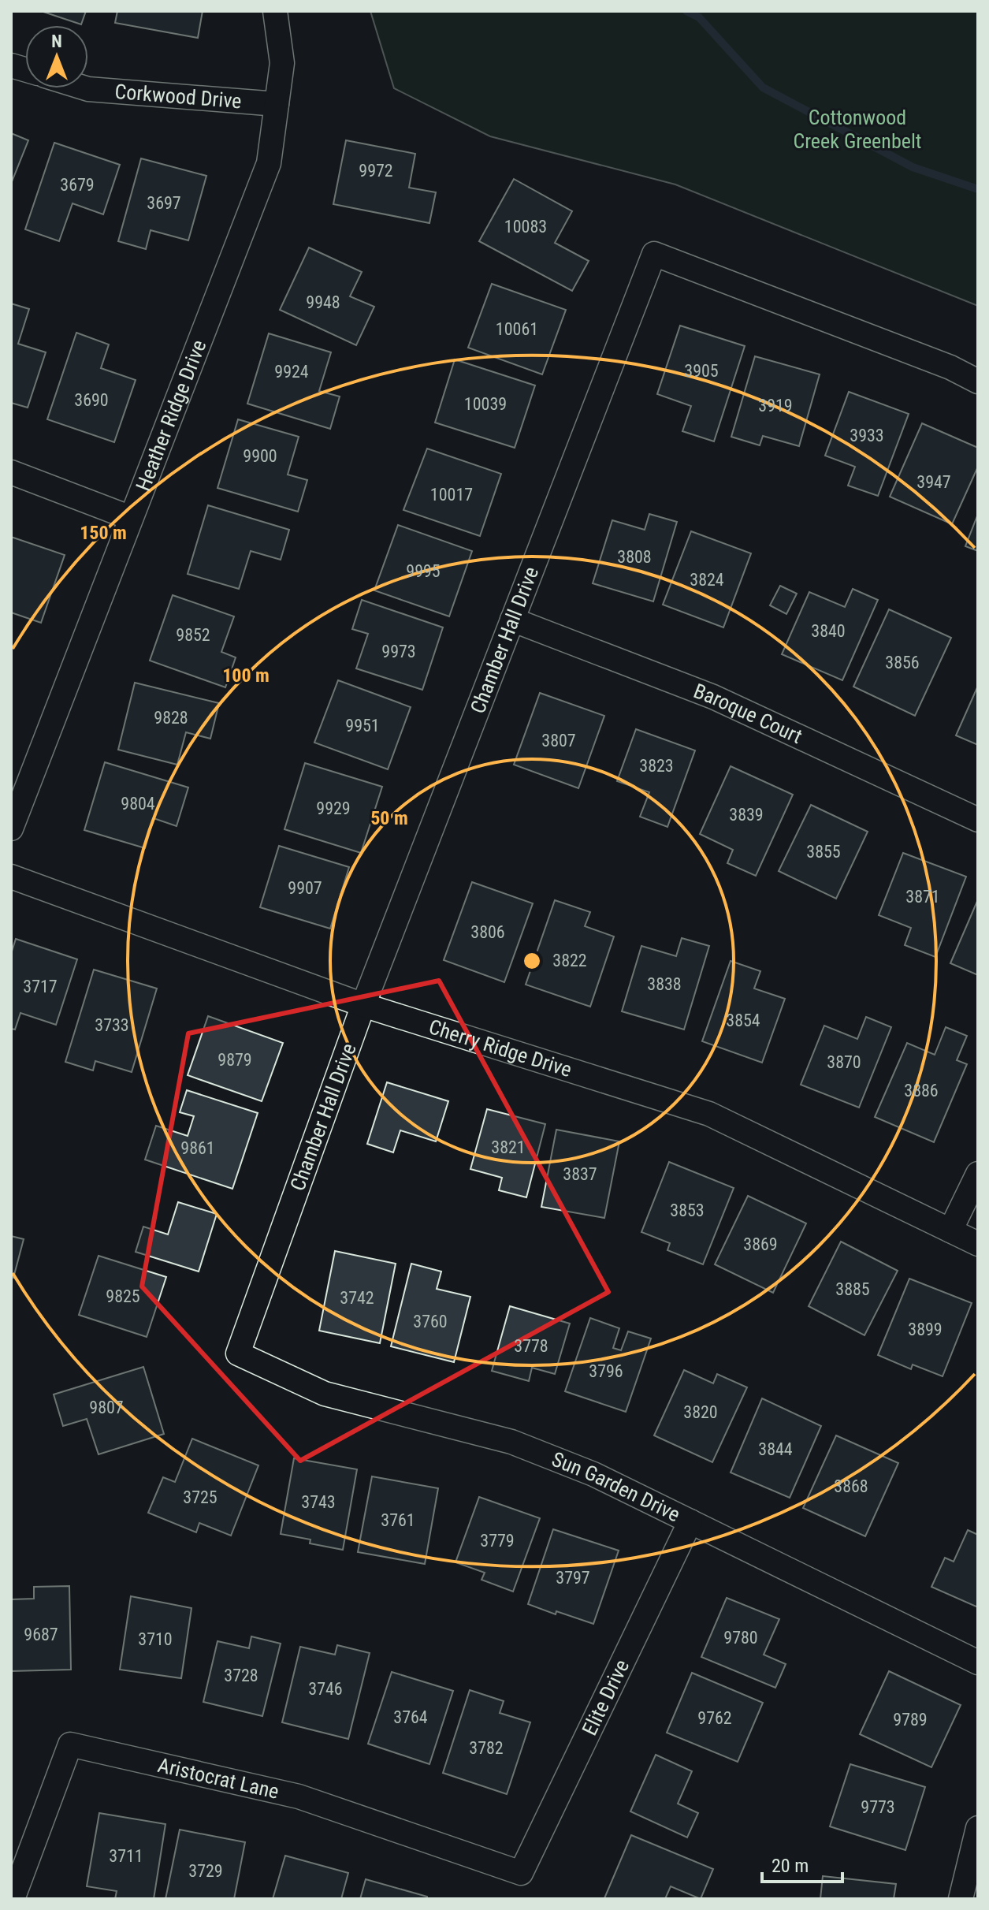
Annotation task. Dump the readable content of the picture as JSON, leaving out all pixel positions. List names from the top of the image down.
{
  "streets": {
    "street": [
      "Corkwood Drive",
      "Heather Ridge Drive",
      "Chamber Hall Drive",
      "Baroque Court",
      "Cherry Ridge Drive",
      "Sun Garden Drive",
      "Elite Drive",
      "Aristocrat Lane"
    ]
  },
  "crossings": [
    ["Corkwood Drive", "Heather Ridge Drive"],
    ["Chamber Hall Drive", "Baroque Court"],
    ["Chamber Hall Drive", "Cherry Ridge Drive"],
    ["Chamber Hall Drive", "Sun Garden Drive"],
    ["Sun Garden Drive", "Elite Drive"],
    ["Elite Drive", "Aristocrat Lane"]
  ],
  "parks": ["Cottonwood Creek Greenbelt"],
  "house_numbers": [
    "9972",
    "3679",
    "3697",
    "10083",
    "9948",
    "10061",
    "3905",
    "9924",
    "3690",
    "10039",
    "3919",
    "3933",
    "9900",
    "3947",
    "10017",
    "3808",
    "9995",
    "3824",
    "3840",
    "9852",
    "9973",
    "3856",
    "9828",
    "9951",
    "3807",
    "3823",
    "9804",
    "9929",
    "3839",
    "3855",
    "9907",
    "3871",
    "3806",
    "3822",
    "3838",
    "3717",
    "3854",
    "3733",
    "9879",
    "3870",
    "3886",
    "3821",
    "9861",
    "3837",
    "3853",
    "3869",
    "3885",
    "9825",
    "3742",
    "3760",
    "3899",
    "3778",
    "3796",
    "9807",
    "3820",
    "3844",
    "3868",
    "3725",
    "3743",
    "3761",
    "3779",
    "3797",
    "9687",
    "9780",
    "3710",
    "3728",
    "3746",
    "3764",
    "9762",
    "9789",
    "3782",
    "9773",
    "3711",
    "3729"
  ],
  "scale_bar": "20 m",
  "north": "top",
  "rings": ["150 m", "100 m", "50 m"]
}
